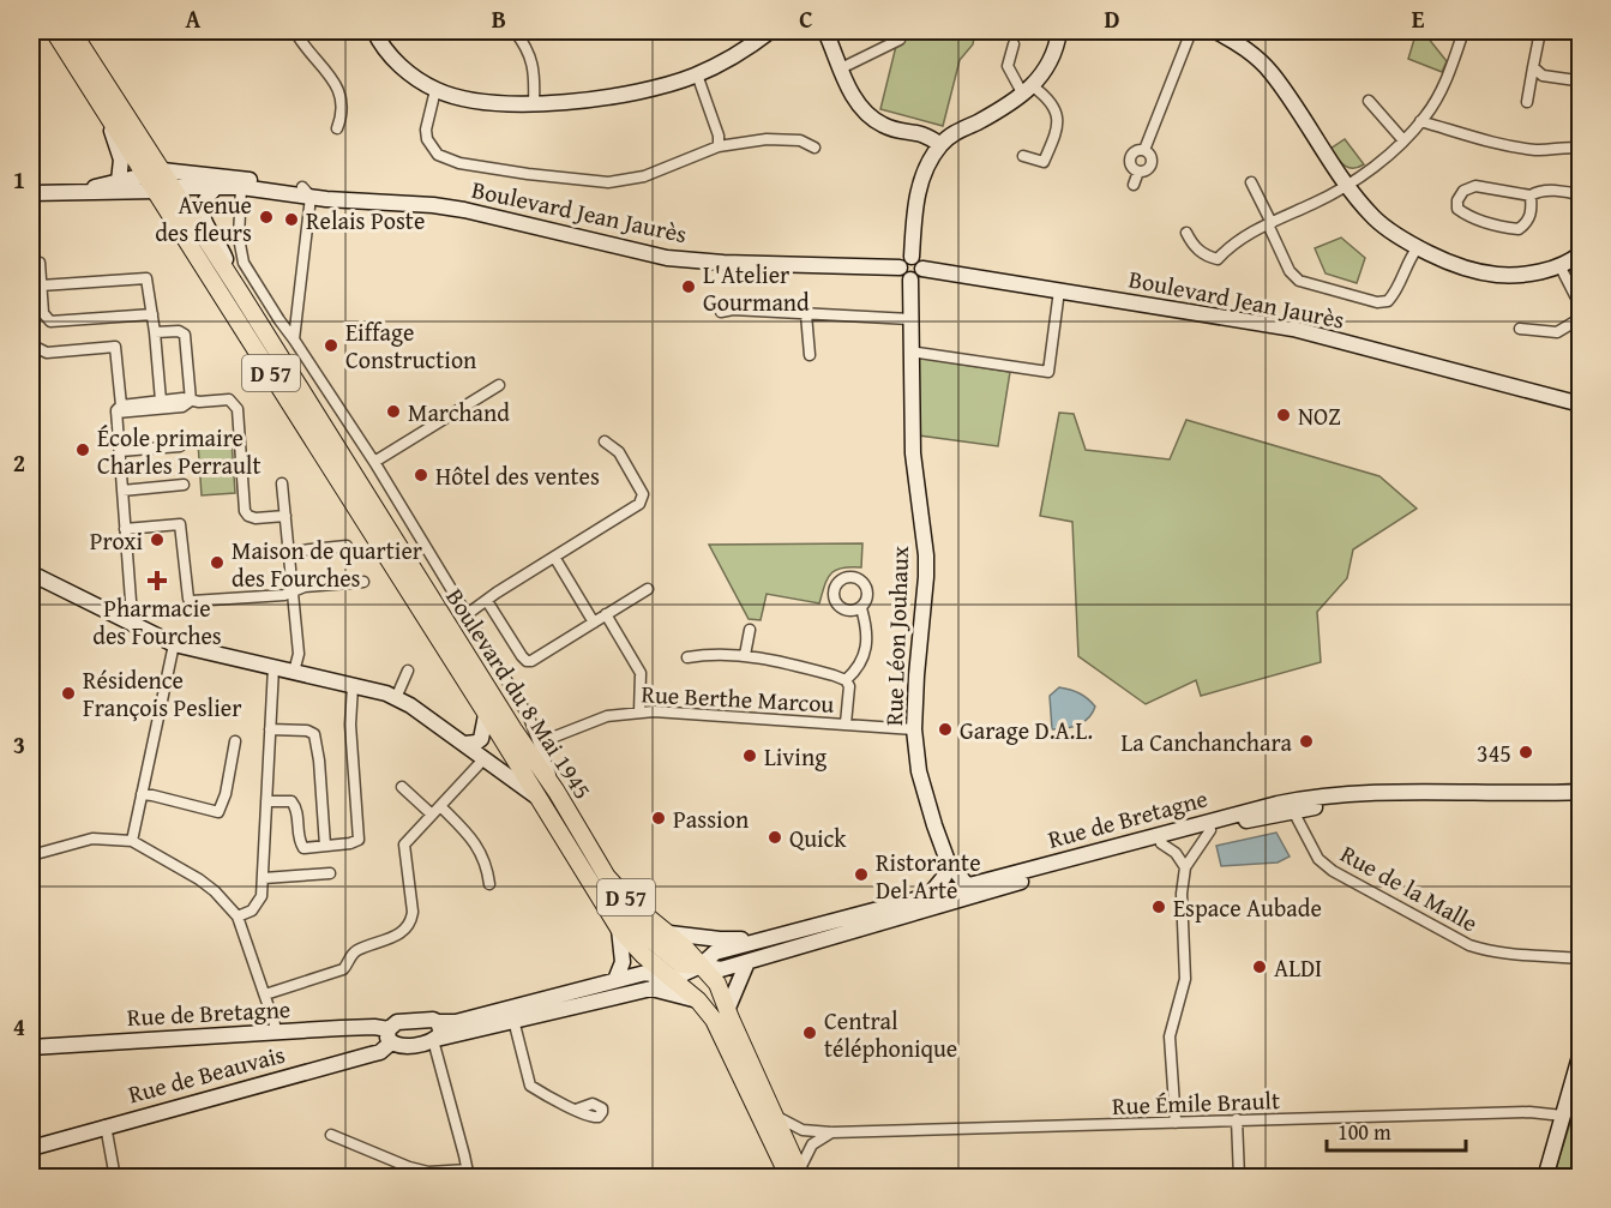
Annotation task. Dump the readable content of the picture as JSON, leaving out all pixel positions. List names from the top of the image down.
{
  "streets": {
    "main road": [
      "Boulevard Jean Jaurès",
      "D 57",
      "Rue Léon Jouhaux",
      "Boulevard du 8 Mai 1945",
      "Rue de Bretagne",
      "Rue de Beauvais"
    ],
    "street": ["Rue Berthe Marcou", "Rue de la Malle", "Rue Émile Brault"]
  },
  "crossings": [
    ["Boulevard Jean Jaurès", "Rue Léon Jouhaux"],
    ["Boulevard Jean Jaurès", "Boulevard du 8 Mai 1945"],
    ["Rue Léon Jouhaux", "Rue Berthe Marcou"],
    ["Rue Léon Jouhaux", "Rue de Bretagne"],
    ["Boulevard du 8 Mai 1945", "Rue de Bretagne"],
    ["Rue de Bretagne", "Rue de la Malle"],
    ["Rue de Bretagne", "Rue de Beauvais"]
  ],
  "places": {
    "other": [
      "Avenue des fleurs",
      "Relais Poste",
      "L'Atelier Gourmand",
      "Eiffage Construction",
      "Marchand",
      "NOZ",
      "École primaire Charles Perrault",
      "Hôtel des ventes",
      "Proxi",
      "Maison de quartier des Fourches",
      "Résidence François Peslier",
      "Garage D.A.L.",
      "La Canchanchara",
      "345",
      "Living",
      "Passion",
      "Quick",
      "Ristorante Del Arte",
      "Espace Aubade",
      "ALDI",
      "Central téléphonique"
    ],
    "health": ["Pharmacie des Fourches"]
  },
  "scale_bar": "100 m",
  "grid": {
    "columns": [
      "A",
      "B",
      "C",
      "D",
      "E"
    ],
    "rows": [
      "1",
      "2",
      "3",
      "4"
    ]
  }
}
